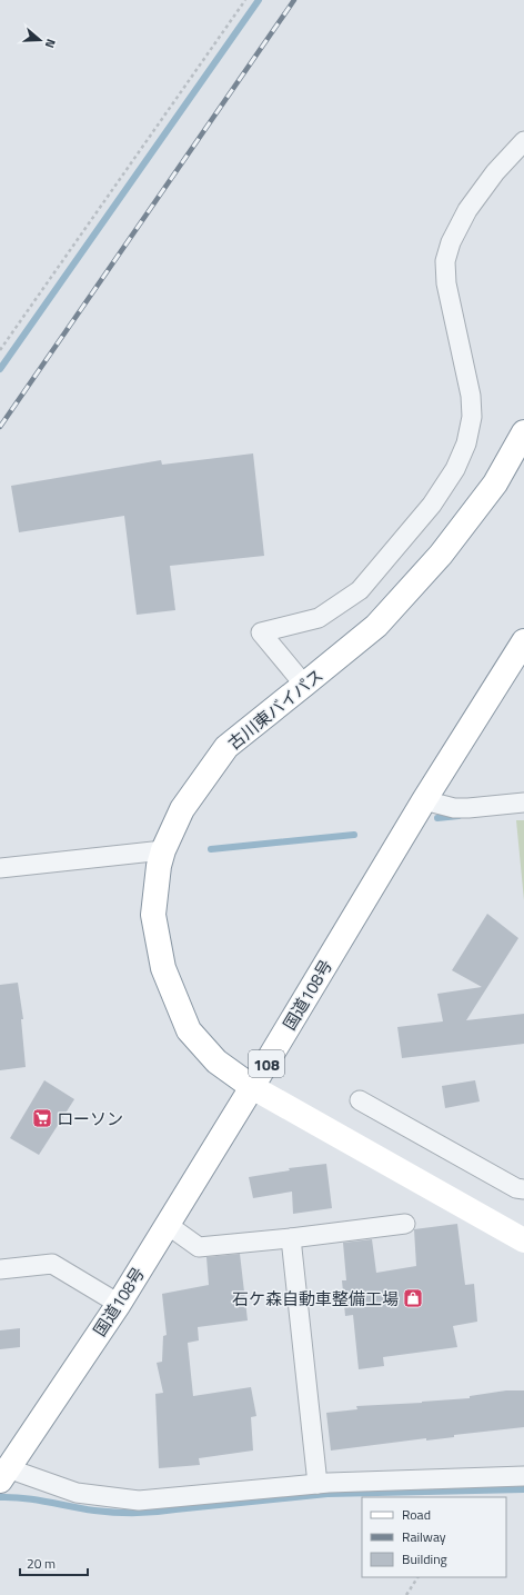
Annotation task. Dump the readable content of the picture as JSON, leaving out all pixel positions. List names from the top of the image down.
{
  "streets": {
    "main road": ["古川東バイパス", "国道108号", "108"]
  },
  "crossings": [
    ["古川東バイパス", "国道108号"]
  ],
  "places": {
    "supermarket": ["ローソン"],
    "shop": ["石ケ森自動車整備工場"]
  },
  "legend": ["Road", "Railway", "Building"],
  "scale_bar": "20 m",
  "north": "right"
}
